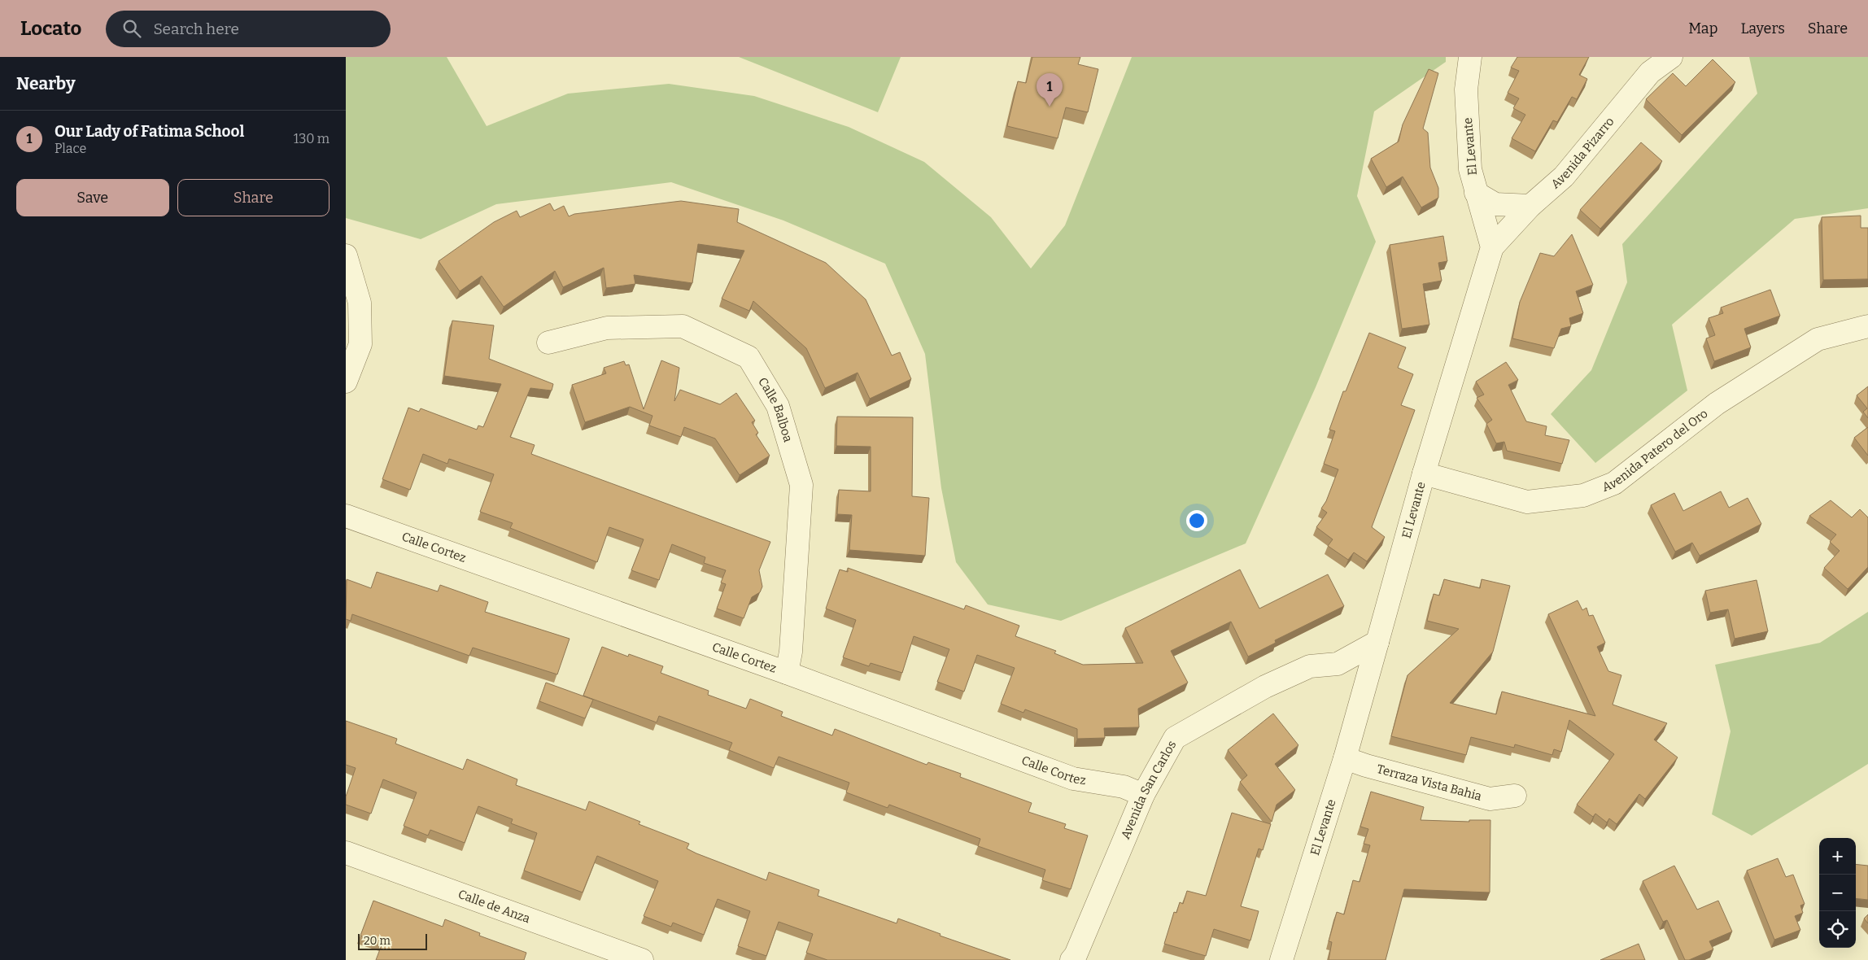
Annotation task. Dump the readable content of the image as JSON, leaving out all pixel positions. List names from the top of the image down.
{
  "streets": {
    "street": [
      "El Levante",
      "Avenida Pizarro",
      "Calle Balboa",
      "Avenida Patero del Oro",
      "Calle Cortez",
      "Terraza Vista Bahia",
      "Avenida San Carlos",
      "Calle de Anza"
    ]
  },
  "crossings": [
    ["El Levante", "Avenida Pizarro"],
    ["El Levante", "Avenida Patero del Oro"],
    ["El Levante", "Terraza Vista Bahia"],
    ["El Levante", "Avenida San Carlos"],
    ["Calle Balboa", "Calle Cortez"],
    ["Calle Cortez", "Avenida San Carlos"]
  ],
  "scale_bar": "20 m",
  "page": {
    "header": "Locato",
    "search": "Search here",
    "nav": ["Map", "Layers", "Share"],
    "heading": "Nearby",
    "pins": "1",
    "list": [
      {
        "mark": "1",
        "name": "Our Lady of Fatima School",
        "note": "Place",
        "value": "130 m"
      }
    ],
    "buttons": ["Save", "Share"],
    "map_buttons": ["+", "−"],
    "scale": "20 m"
  }
}
